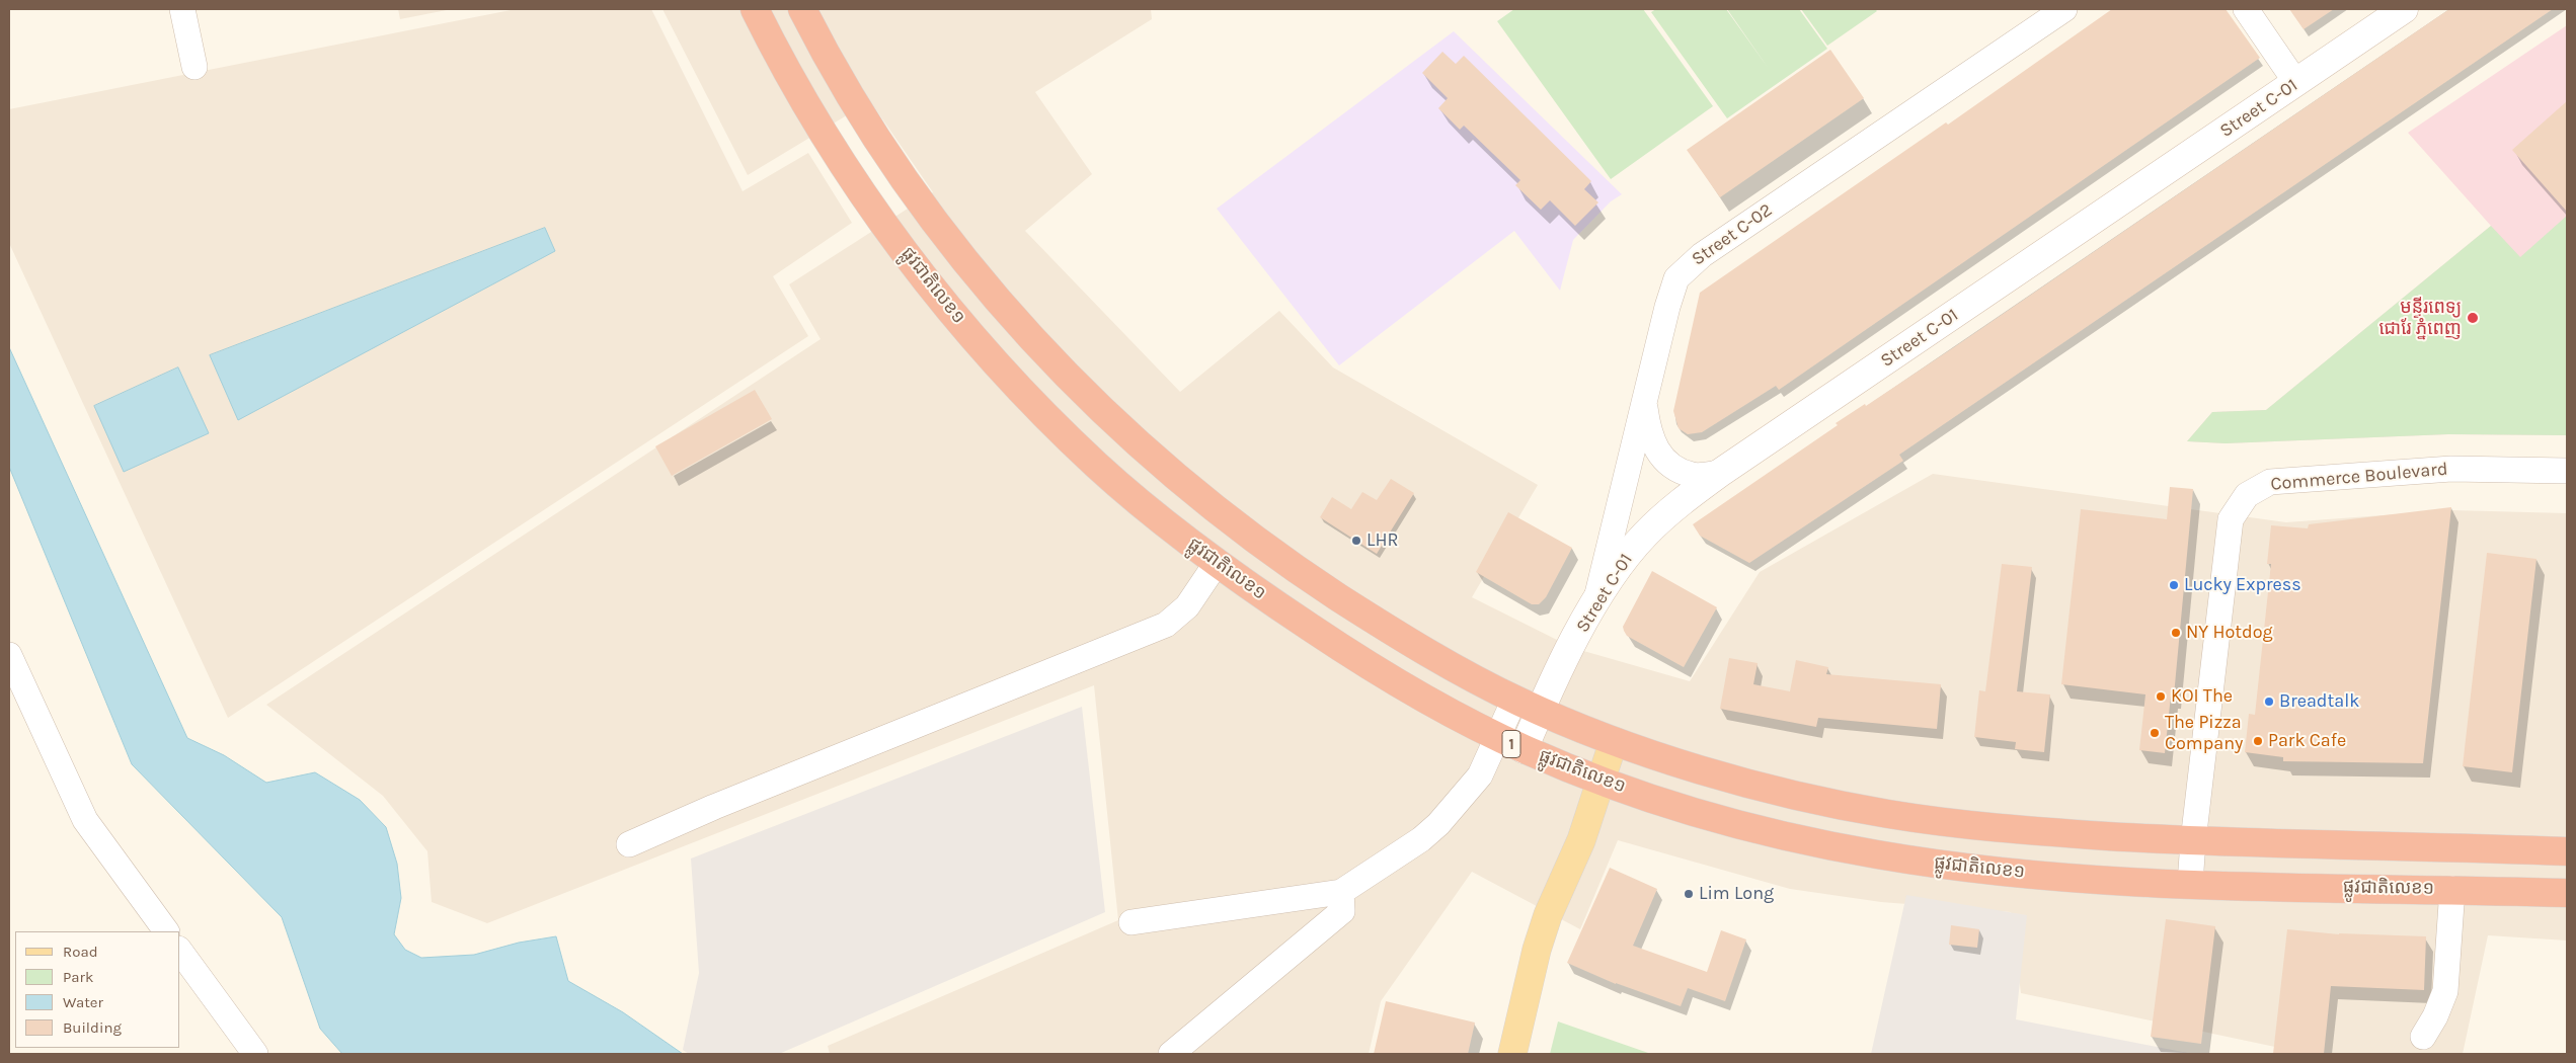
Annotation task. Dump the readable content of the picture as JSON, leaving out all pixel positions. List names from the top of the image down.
{
  "streets": {
    "highway": ["ផ្លូវជាតិលេខ១", "1"],
    "street": ["Street C-01", "Street C-02", "Commerce Boulevard"]
  },
  "crossings": [
    ["Street C-01", "Street C-02"],
    ["Street C-01", "ផ្លូវជាតិលេខ១"],
    ["Street C-01", "1"],
    ["ផ្លូវជាតិលេខ១", "Commerce Boulevard"],
    ["Commerce Boulevard", "1"]
  ],
  "places": [
    "មន្ទីរពេទ្យ ជោរែ ភ្នំពេញ",
    "LHR",
    "Lucky Express",
    "NY Hotdog",
    "KOI The",
    "Breadtalk",
    "The Pizza Company",
    "Park Cafe",
    "Lim Long"
  ],
  "legend": [
    "Road",
    "Park",
    "Water",
    "Building"
  ]
}
